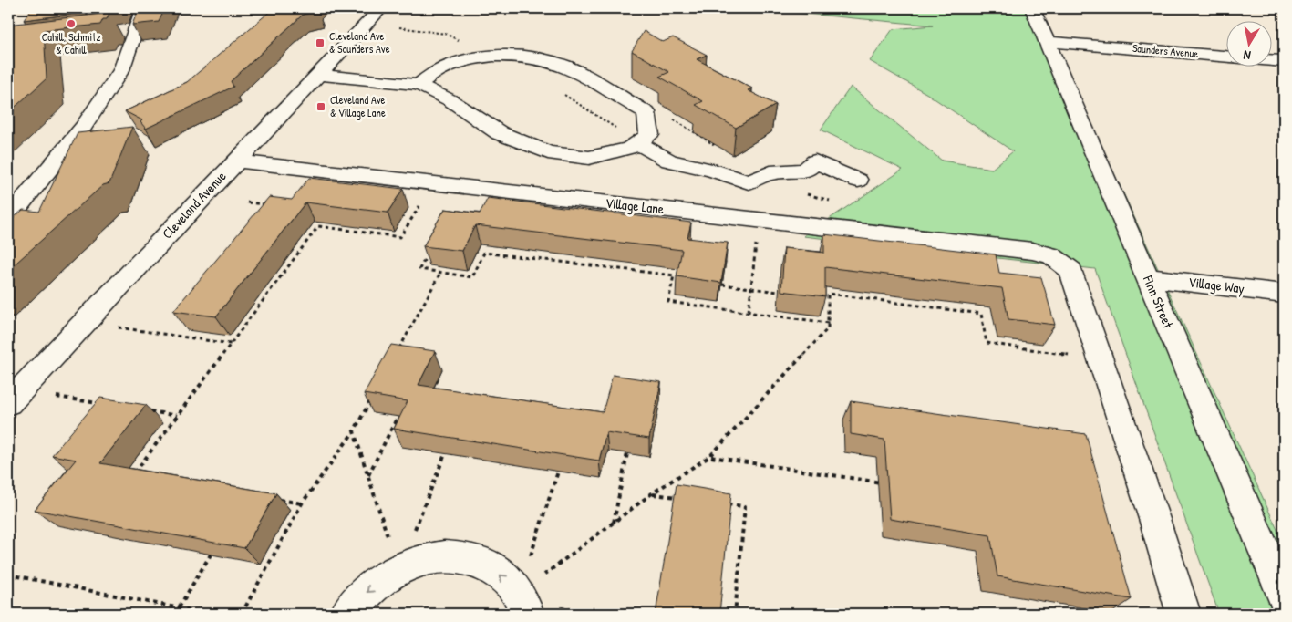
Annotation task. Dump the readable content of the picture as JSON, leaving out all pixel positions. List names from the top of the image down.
{
  "streets": {
    "street": [
      "Saunders Avenue",
      "Cleveland Avenue",
      "Village Lane",
      "Village Way",
      "Finn Street"
    ]
  },
  "crossings": [
    ["Saunders Avenue", "Finn Street"],
    ["Cleveland Avenue", "Village Lane"],
    ["Village Way", "Finn Street"]
  ],
  "places": {
    "other": ["Cahill, Schmitz & Cahill"],
    "transit": ["Cleveland Ave & Saunders Ave", "Cleveland Ave & Village Lane"]
  },
  "north": "bottom"
}
